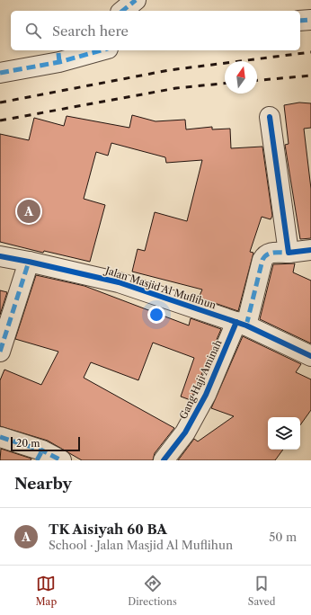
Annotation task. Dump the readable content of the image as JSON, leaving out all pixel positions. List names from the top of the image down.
{
  "streets": {
    "street": ["Jalan Masjid Al Muflihun", "Gang Haji Aminah"]
  },
  "crossings": [
    ["Jalan Masjid Al Muflihun", "Gang Haji Aminah"]
  ],
  "scale_bar": "20 m",
  "north": "top",
  "page": {
    "search": "Search here",
    "pins": "A",
    "scale": "20 m",
    "heading": "Nearby",
    "list": [
      {
        "mark": "A",
        "name": "TK Aisiyah 60 BA",
        "note": "School · Jalan Masjid Al Muflihun",
        "value": "50 m"
      }
    ],
    "nav": ["Map", "Directions", "Saved"]
  }
}
